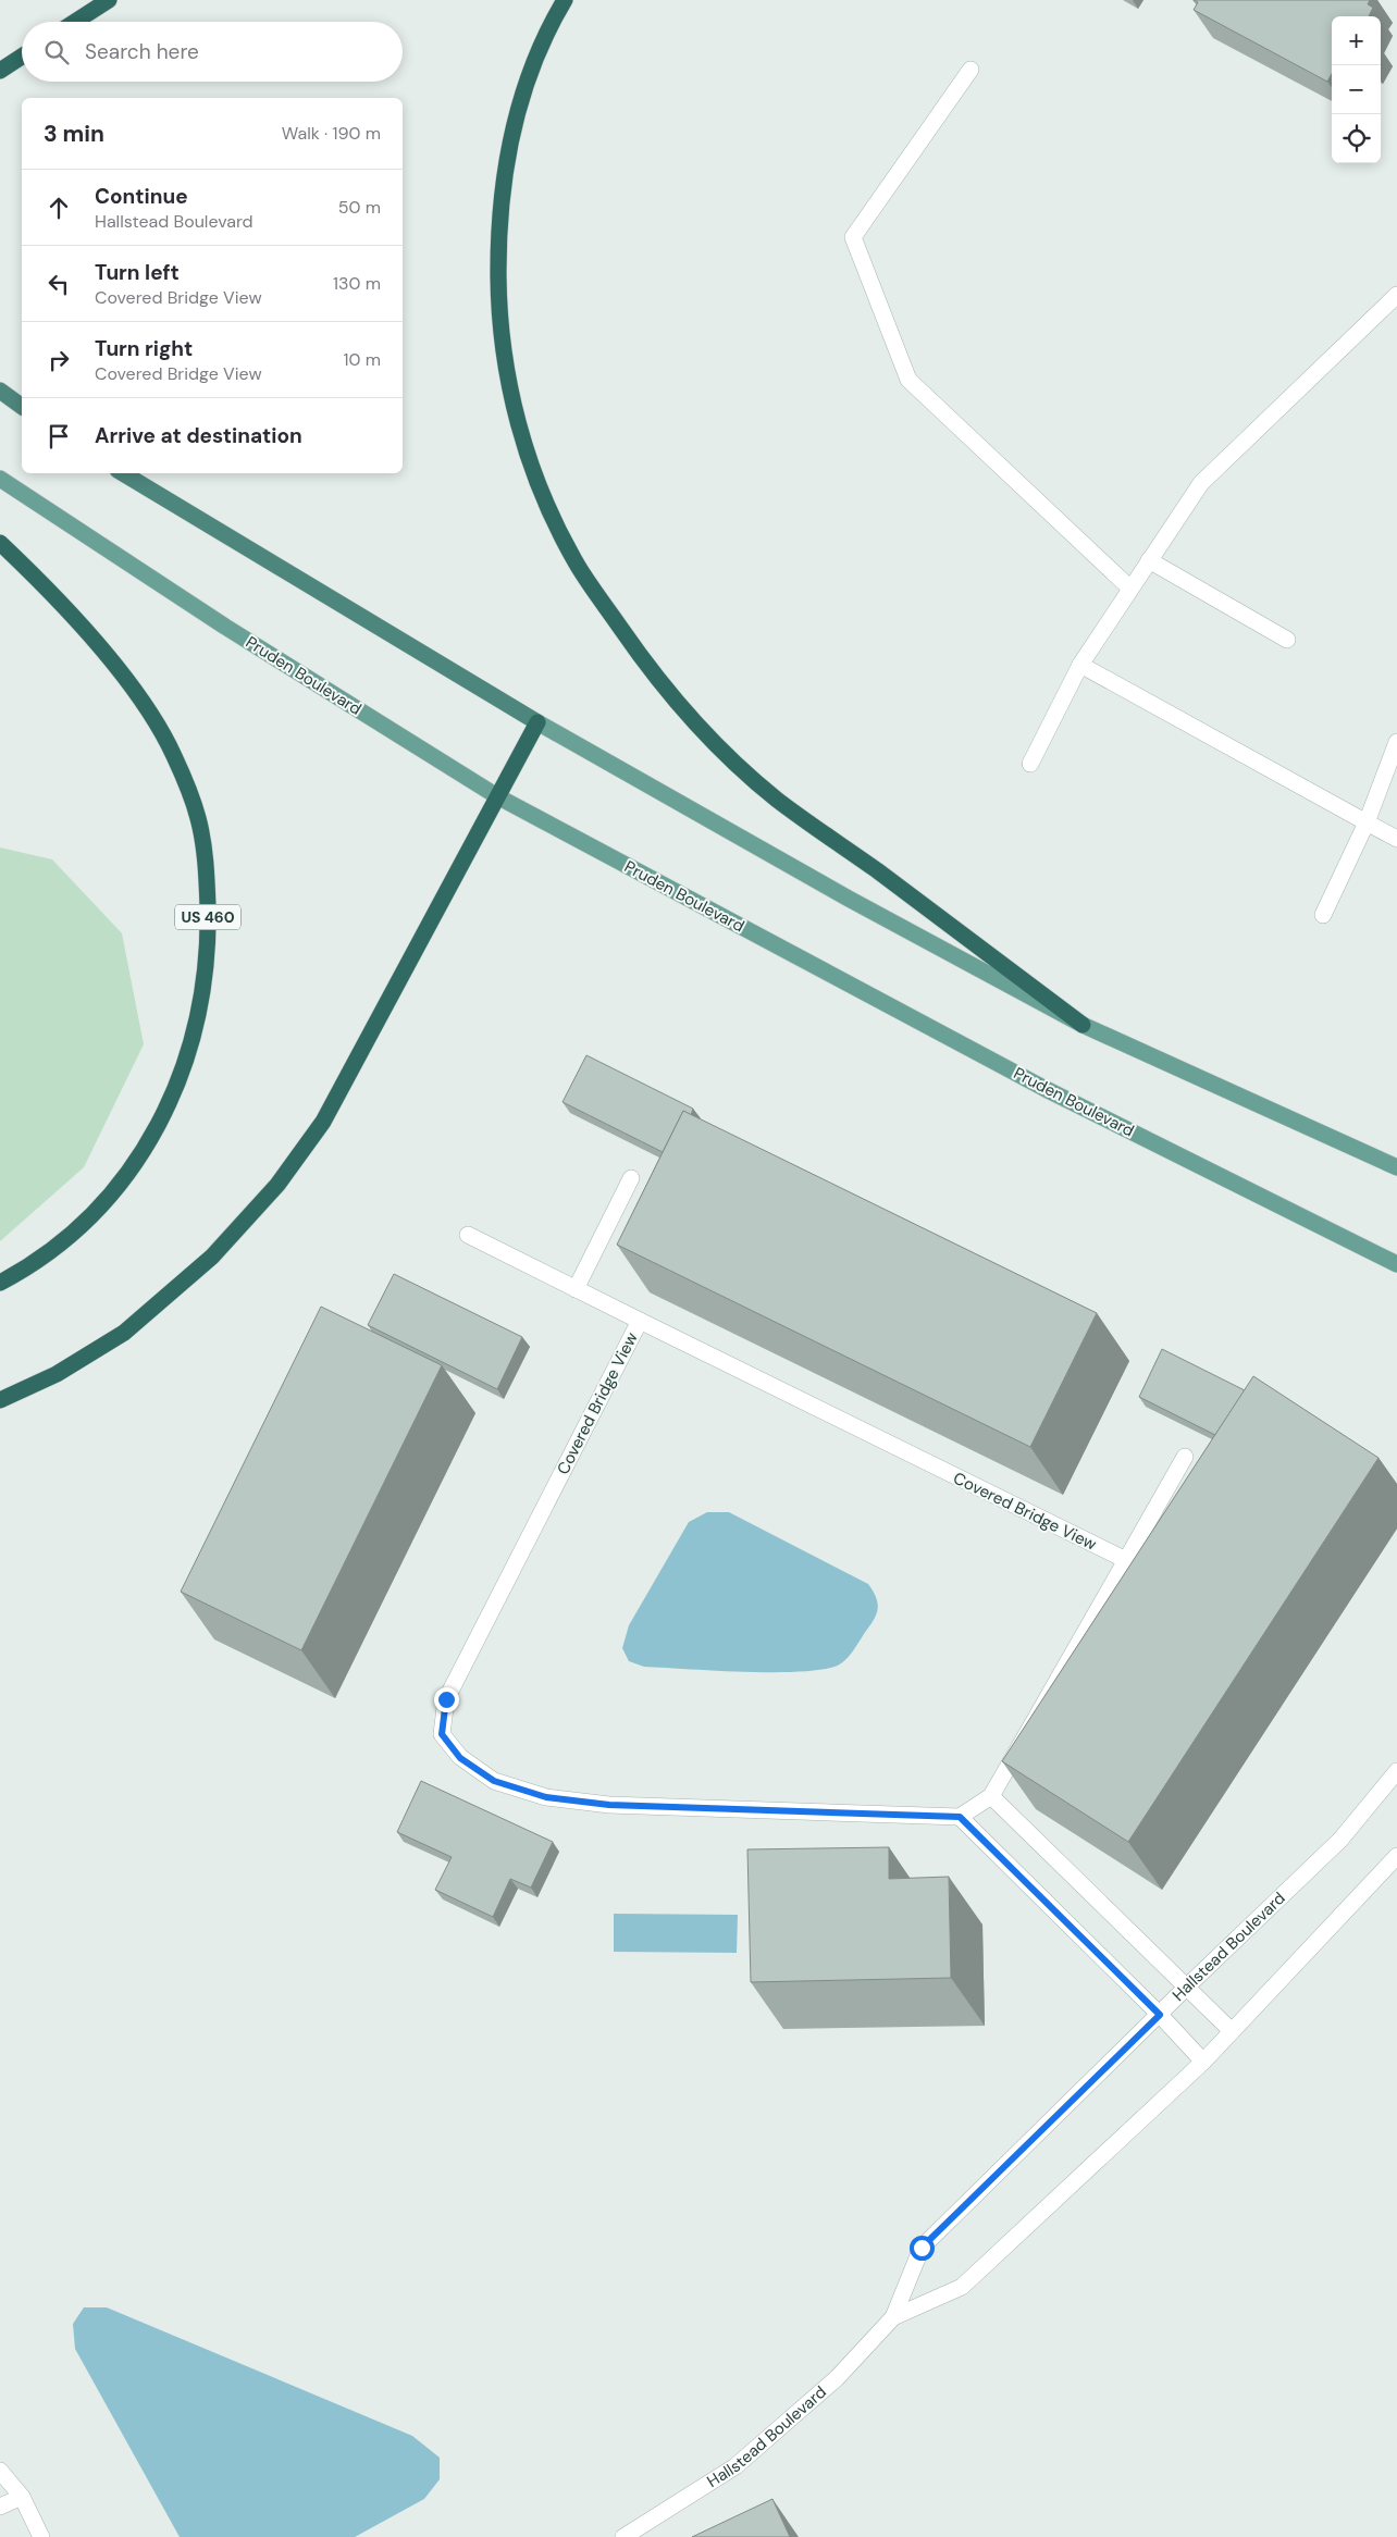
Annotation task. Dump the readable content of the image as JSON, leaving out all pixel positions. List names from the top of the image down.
{
  "streets": {
    "highway": ["US 460"],
    "main road": ["Pruden Boulevard"],
    "street": ["Covered Bridge View", "Hallstead Boulevard"]
  },
  "page": {
    "map_buttons": ["+", "−"],
    "search": "Search here",
    "heading": ["3 min", "Walk · 190 m"],
    "list": [
      ["Continue", "Hallstead Boulevard", "50 m"],
      ["Turn left", "Covered Bridge View", "130 m"],
      ["Turn right", "Covered Bridge View", "10 m"],
      "Arrive at destination"
    ]
  }
}
